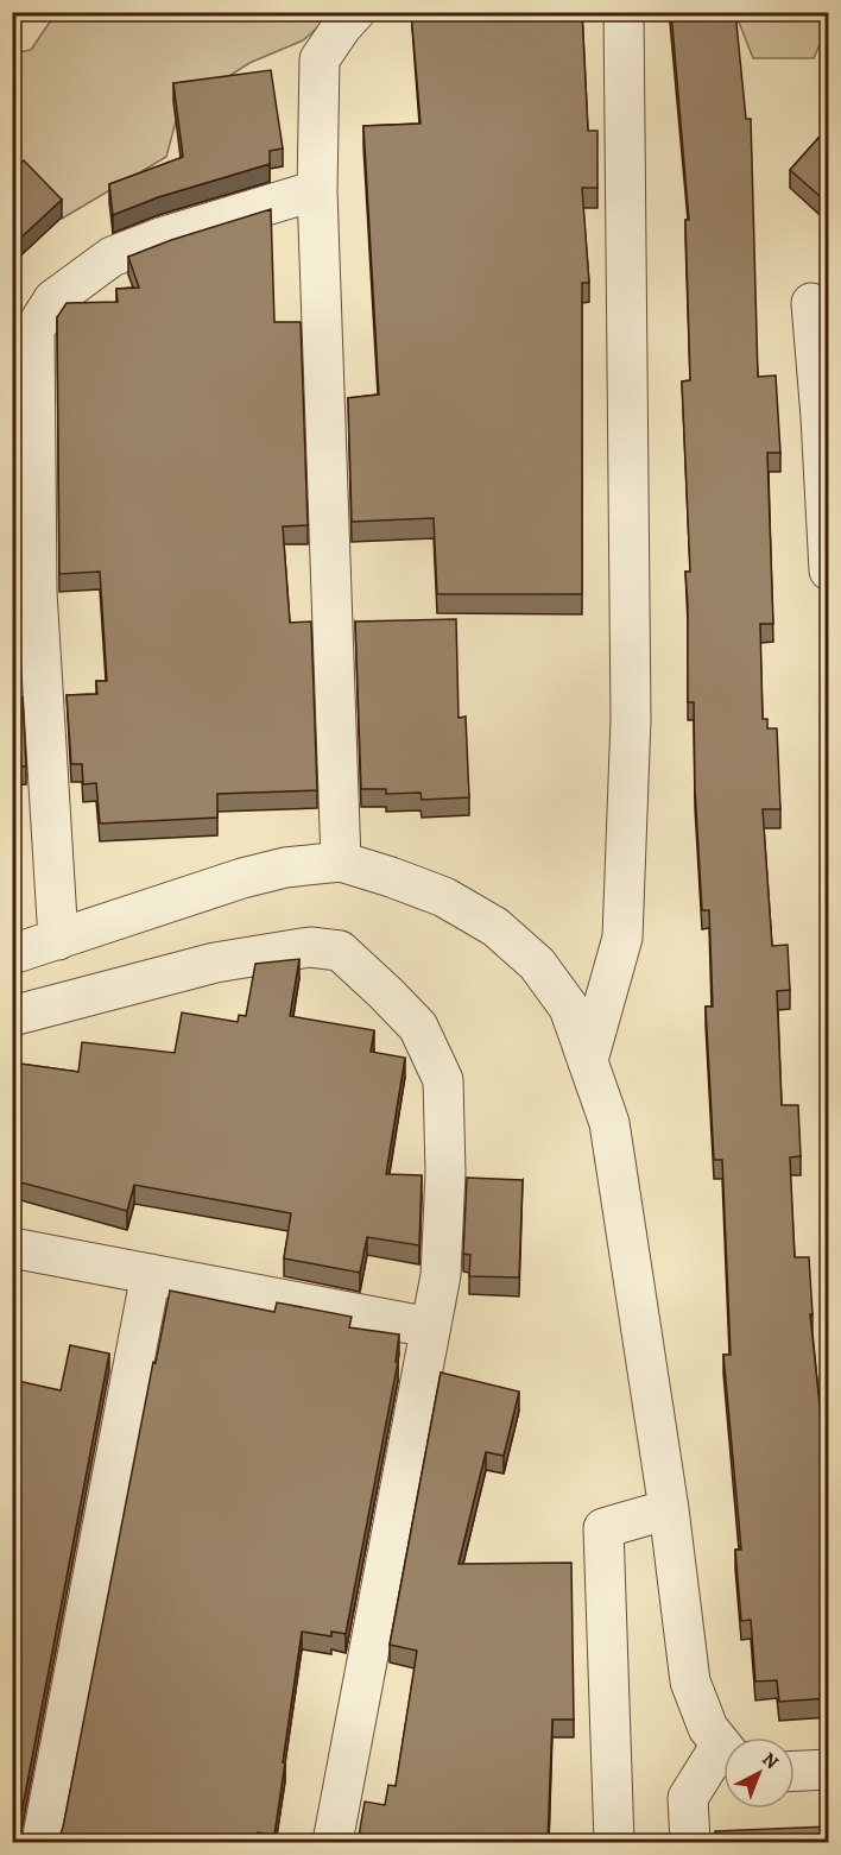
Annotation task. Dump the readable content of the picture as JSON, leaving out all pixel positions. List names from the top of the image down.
{
  "north": "top right"
}
